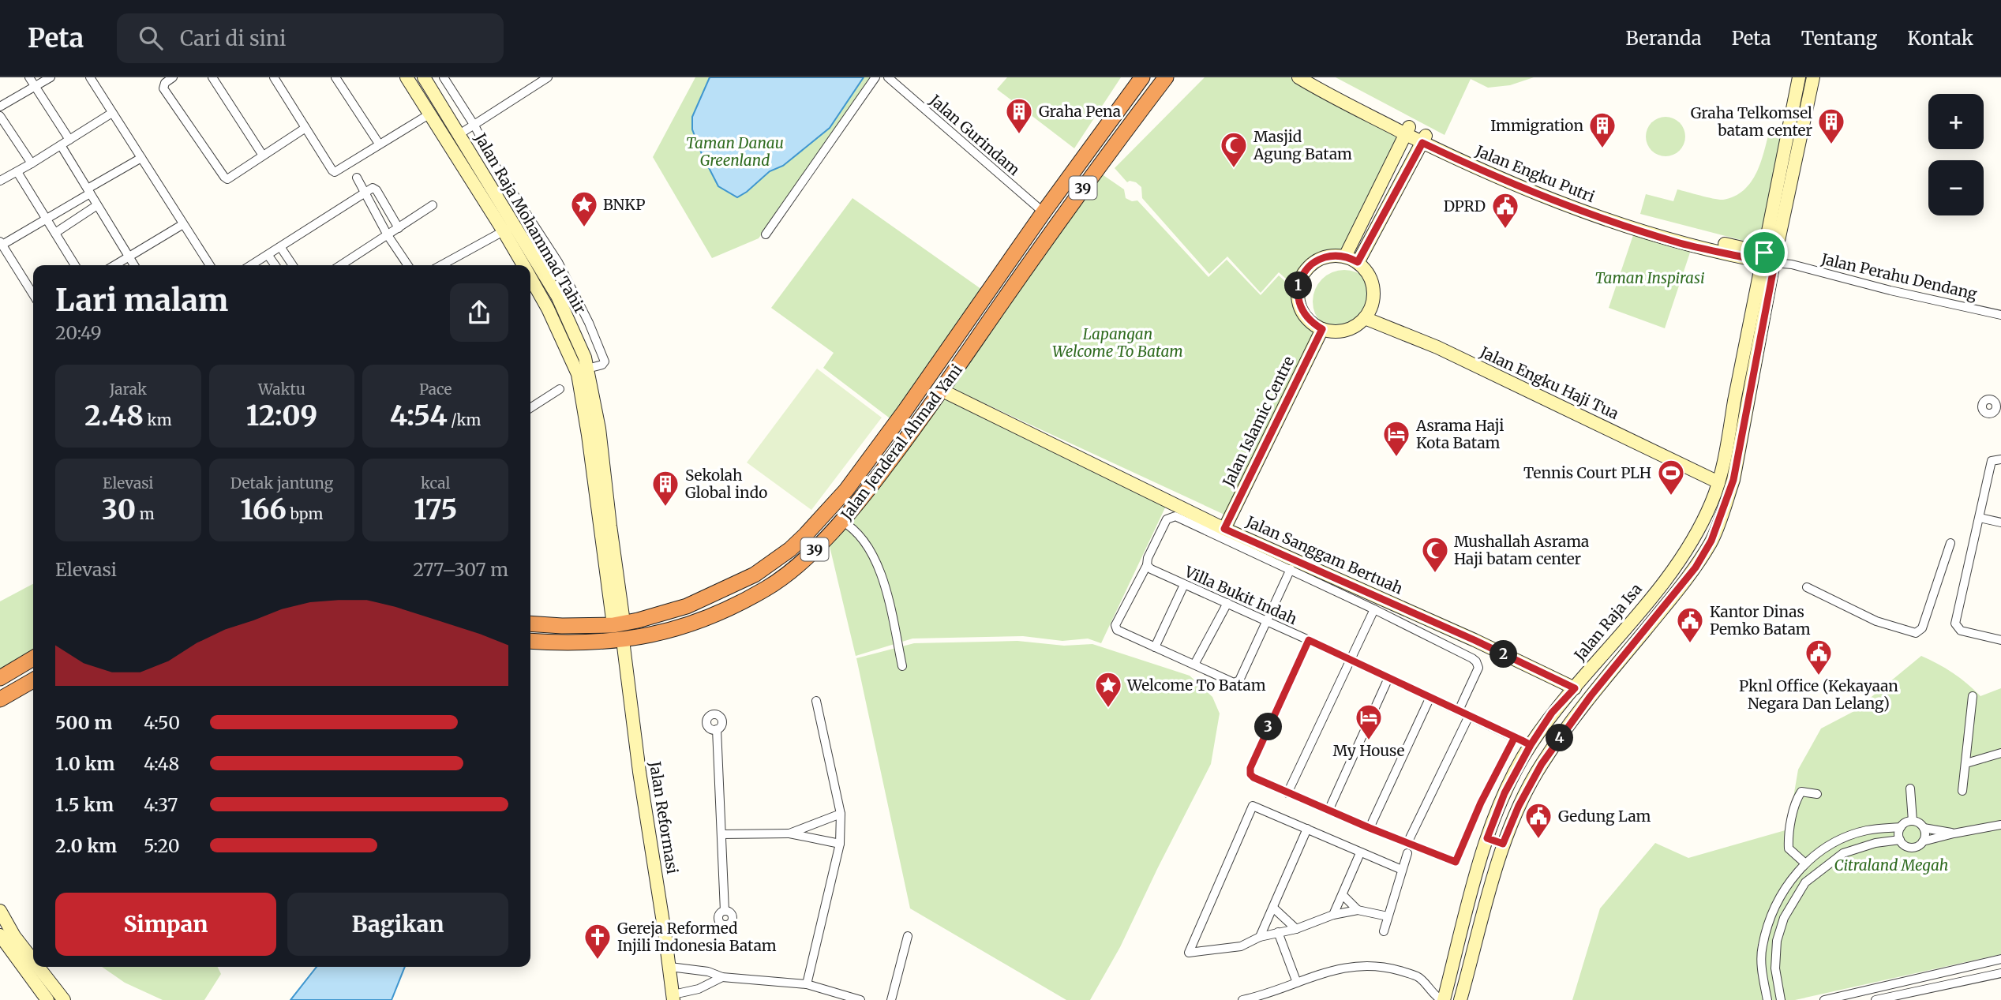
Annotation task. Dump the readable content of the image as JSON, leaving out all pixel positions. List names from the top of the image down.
{
  "streets": {
    "highway": ["39", "Jalan Jenderal Ahmad Yani"],
    "main road": [
      "Jalan Engku Putri",
      "Jalan Raja Mohammad Tahir",
      "Jalan Engku Haji Tua",
      "Jalan Islamic Centre",
      "Jalan Sanggam Bertuah",
      "Jalan Raja Isa",
      "Jalan Reformasi"
    ],
    "street": ["Jalan Gurindam", "Jalan Perahu Dendang", "Villa Bukit Indah"]
  },
  "crossings": [
    ["Jalan Gurindam", "Jalan Jenderal Ahmad Yani"],
    ["Jalan Engku Putri", "Jalan Perahu Dendang"],
    ["Jalan Engku Putri", "Jalan Raja Isa"],
    ["Jalan Raja Mohammad Tahir", "Jalan Jenderal Ahmad Yani"],
    ["Jalan Perahu Dendang", "Jalan Raja Isa"],
    ["Jalan Engku Haji Tua", "Jalan Islamic Centre"],
    ["Jalan Engku Haji Tua", "Jalan Raja Isa"],
    ["Jalan Islamic Centre", "Jalan Sanggam Bertuah"],
    ["Jalan Jenderal Ahmad Yani", "Jalan Sanggam Bertuah"],
    ["Jalan Jenderal Ahmad Yani", "Jalan Reformasi"],
    ["Jalan Sanggam Bertuah", "Jalan Raja Isa"],
    ["Villa Bukit Indah", "Jalan Raja Isa"]
  ],
  "parks": [
    "Taman Danau Greenland",
    "Taman Inspirasi",
    "Lapangan Welcome To Batam",
    "Citraland Megah"
  ],
  "places": {
    "building": [
      "Graha Pena",
      "Graha Telkomsel batam center",
      "Immigration",
      "Sekolah Global indo"
    ],
    "mosque": ["Masjid Agung Batam", "Mushallah Asrama Haji batam center"],
    "place": ["BNKP", "Welcome To Batam"],
    "public building": [
      "DPRD",
      "Kantor Dinas Pemko Batam",
      "Pknl Office (Kekayaan Negara Dan Lelang)",
      "Gedung Lam"
    ],
    "hotel": ["Asrama Haji Kota Batam", "My House"],
    "sports": ["Tennis Court PLH"],
    "church": ["Gereja Reformed Injili Indonesia Batam"]
  },
  "page": {
    "header": "Peta",
    "search": "Cari di sini",
    "nav": [
      "Beranda",
      "Peta",
      "Tentang",
      "Kontak"
    ],
    "map_buttons": ["+", "−"],
    "heading": ["Lari malam", "20:49"],
    "pins": [
      "1",
      "2",
      "3",
      "4"
    ],
    "stats": [
      ["Jarak", "2.48 km"],
      ["Waktu", "12:09"],
      ["Pace", "4:54 /km"],
      ["Elevasi", "30 m"],
      ["Detak jantung", "166 bpm"],
      ["kcal", "175"]
    ],
    "chart": ["Elevasi", "277–307 m"],
    "list": [
      {
        "name": "500 m",
        "note": "4:50"
      },
      {
        "name": "1.0 km",
        "note": "4:48"
      },
      {
        "name": "1.5 km",
        "note": "4:37"
      },
      {
        "name": "2.0 km",
        "note": "5:20"
      }
    ],
    "buttons": ["Simpan", "Bagikan"]
  }
}
